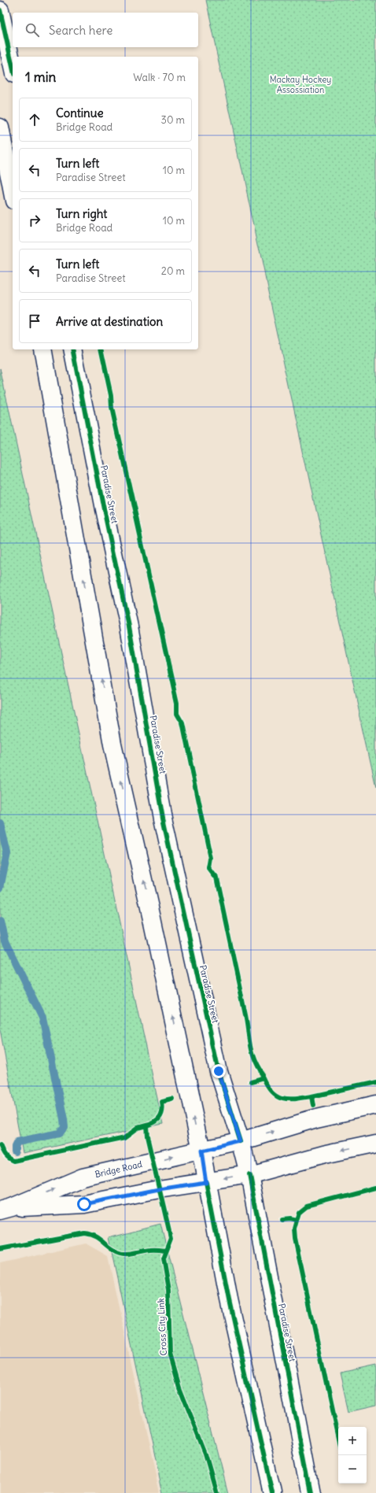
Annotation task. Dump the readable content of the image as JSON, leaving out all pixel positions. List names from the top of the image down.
{
  "streets": {
    "street": ["Paradise Street", "Bridge Road"],
    "cycle path": ["Cross City Link"]
  },
  "crossings": [
    ["Paradise Street", "Bridge Road"]
  ],
  "parks": ["Mackay Hockey Assossiation"],
  "page": {
    "search": "Search here",
    "heading": ["1 min", "Walk · 70 m"],
    "list": [
      ["Continue", "Bridge Road", "30 m"],
      ["Turn left", "Paradise Street", "10 m"],
      ["Turn right", "Bridge Road", "10 m"],
      ["Turn left", "Paradise Street", "20 m"],
      "Arrive at destination"
    ],
    "map_buttons": ["+", "−"]
  }
}
